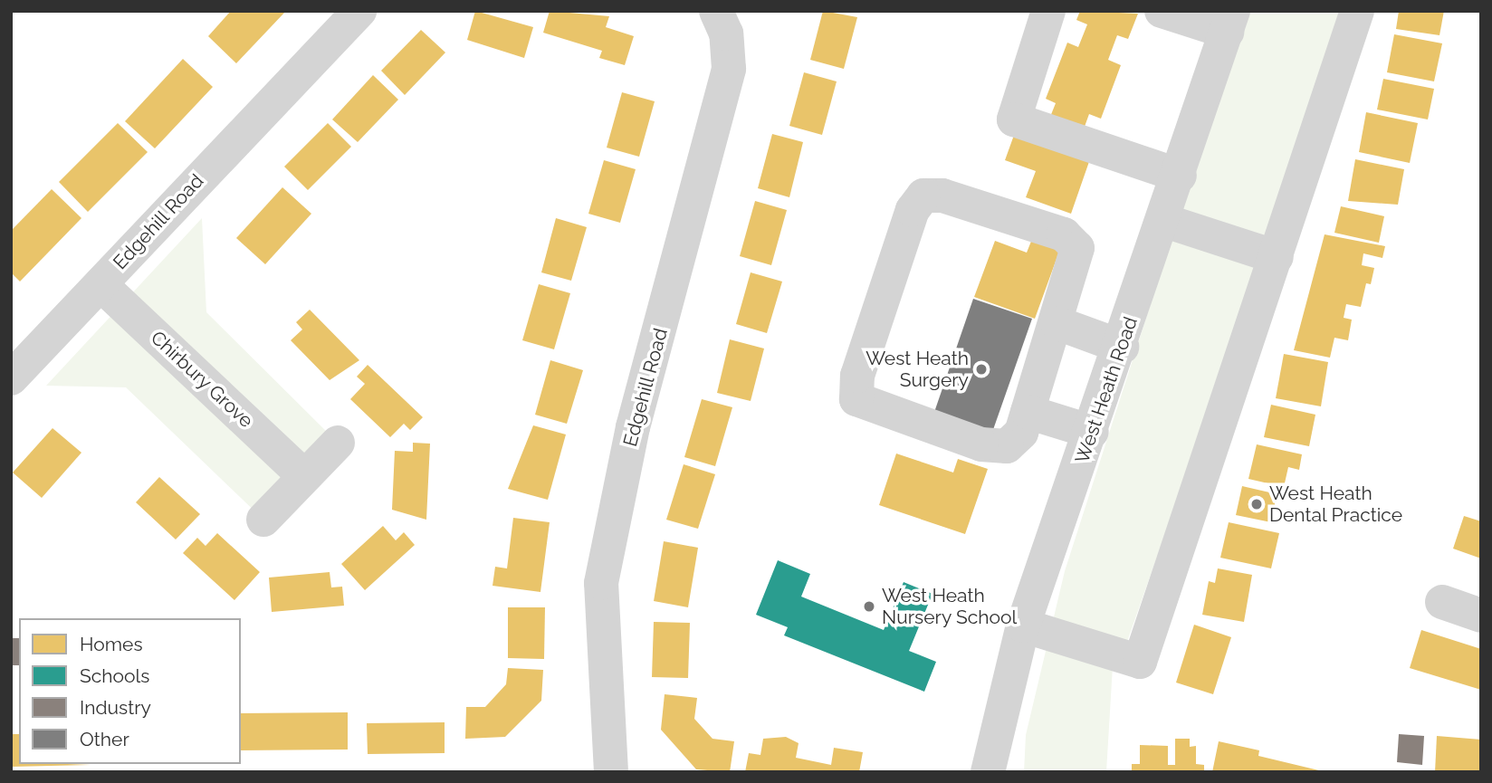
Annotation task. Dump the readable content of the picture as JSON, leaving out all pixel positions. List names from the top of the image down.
{
  "streets": {
    "street": ["Edgehill Road", "Chirbury Grove", "West Heath Road"]
  },
  "crossings": [
    ["Edgehill Road", "Chirbury Grove"]
  ],
  "places": ["West Heath Surgery", "West Heath Dental Practice", "West Heath Nursery School"],
  "legend": [
    "Homes",
    "Schools",
    "Industry",
    "Other"
  ]
}
